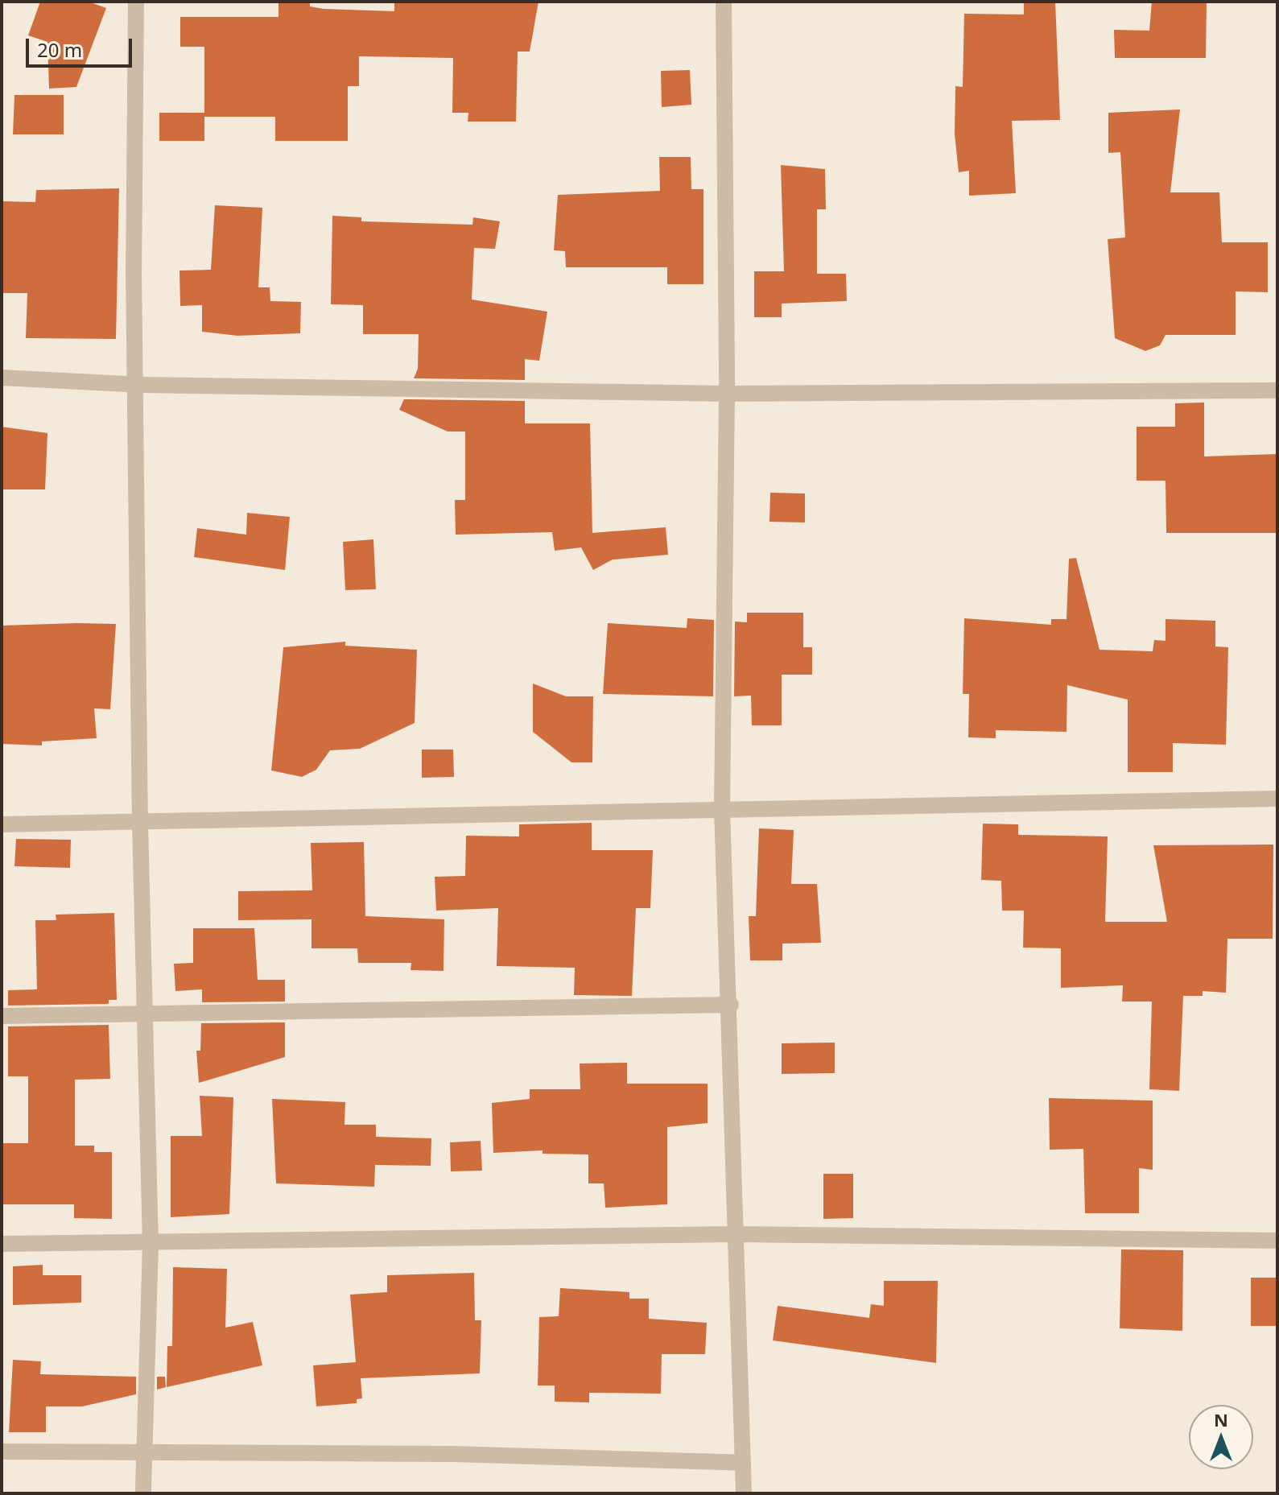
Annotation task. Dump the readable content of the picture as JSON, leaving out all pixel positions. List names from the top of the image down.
{
  "scale_bar": "20 m",
  "north": "top"
}
